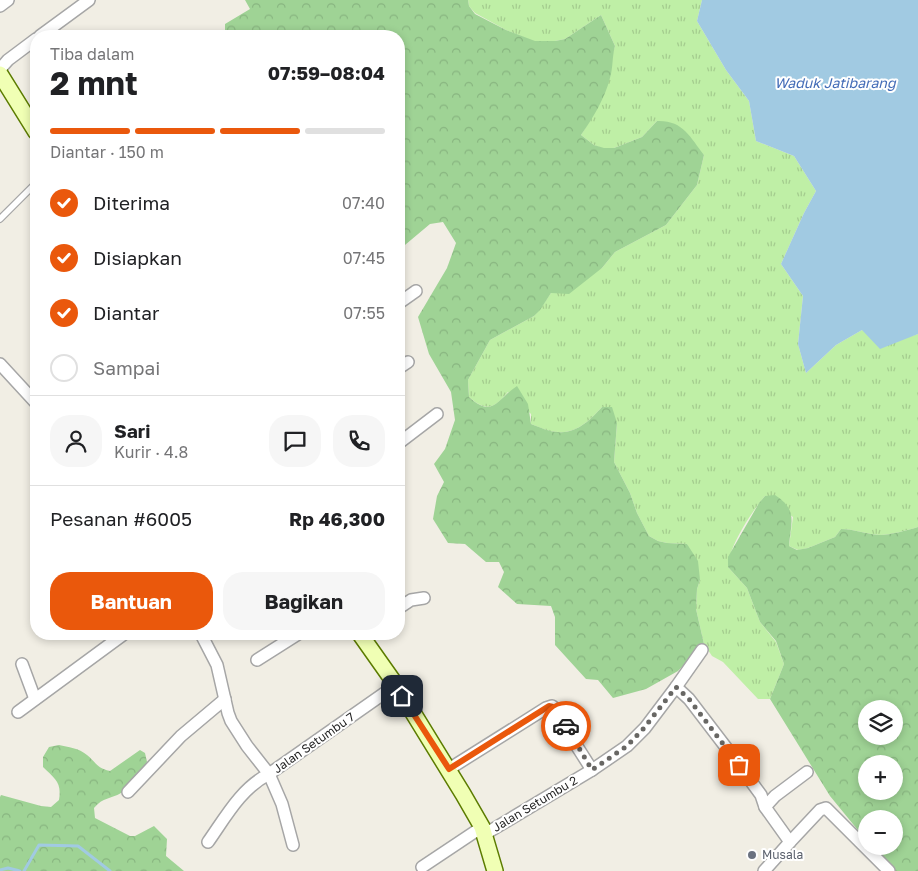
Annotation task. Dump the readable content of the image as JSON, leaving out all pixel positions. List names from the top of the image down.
{
  "streets": {
    "street": ["Jalan Setumbu 7", "Jalan Setumbu 2"]
  },
  "water": ["Waduk Jatibarang"],
  "places": ["Musala"],
  "page": {
    "heading": ["2 mnt", "Tiba dalam", "07:59–08:04"],
    "panel": [
      "Sari",
      "Kurir · 4.8",
      "Pesanan #6005",
      "Rp 46,300"
    ],
    "bar": "Diantar · 150 m",
    "list": [
      ["Diterima", "07:40"],
      ["Disiapkan", "07:45"],
      ["Diantar", "07:55"],
      "Sampai"
    ],
    "buttons": ["Bantuan", "Bagikan"],
    "map_buttons": ["+", "−"]
  }
}
